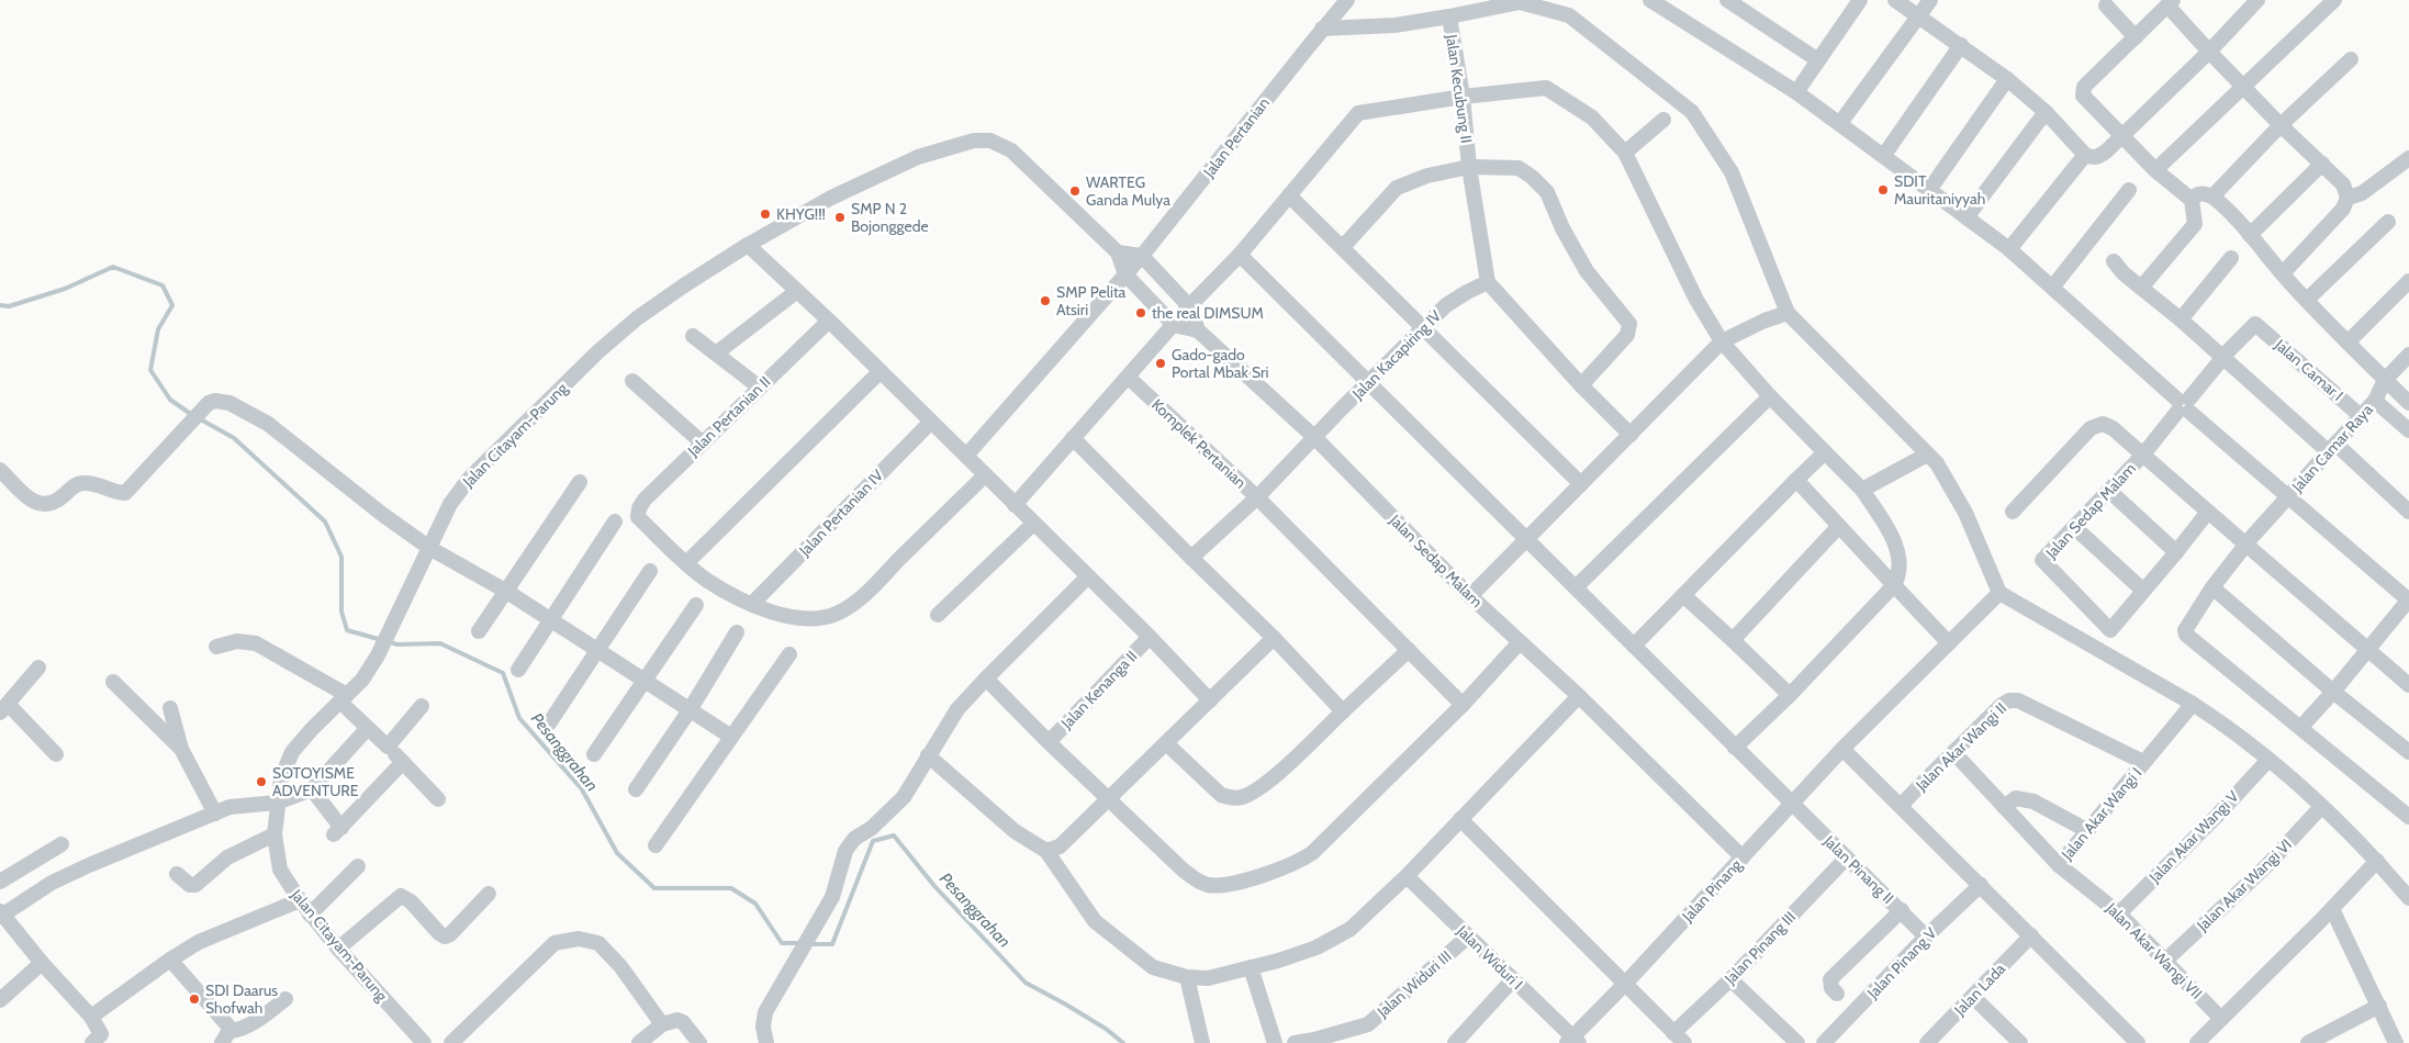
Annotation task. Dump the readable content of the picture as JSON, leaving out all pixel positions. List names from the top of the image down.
{
  "streets": {
    "street": [
      "Jalan Kecubung II",
      "Jalan Pertanian",
      "Jalan Kacapiring IV",
      "Jalan Camar I",
      "Jalan Pertanian II",
      "Jalan Citayam-Parung",
      "Komplek Pertanian",
      "Jalan Camar Raya",
      "Jalan Sedap Malam",
      "Jalan Pertanian IV",
      "Jalan Kenanga II",
      "Jalan Akar Wangi II",
      "Jalan Akar Wangi I",
      "Jalan Akar Wangi V",
      "Jalan Pinang II",
      "Jalan Akar Wangi VI",
      "Jalan Pinang",
      "Jalan Pinang III",
      "Jalan Akar Wangi VII",
      "Jalan Widuri I",
      "Jalan Pinang V",
      "Jalan Widuri III",
      "Jalan Lada"
    ]
  },
  "crossings": [
    ["Jalan Kecubung II", "Jalan Kacapiring IV"],
    ["Jalan Pertanian", "Jalan Citayam-Parung"],
    ["Jalan Pertanian", "Jalan Sedap Malam"],
    ["Jalan Kacapiring IV", "Komplek Pertanian"],
    ["Jalan Kacapiring IV", "Jalan Sedap Malam"],
    ["Jalan Kacapiring IV", "Jalan Pinang II"],
    ["Jalan Camar I", "Jalan Camar Raya"],
    ["Jalan Camar I", "Jalan Sedap Malam"],
    ["Komplek Pertanian", "Jalan Sedap Malam"],
    ["Jalan Sedap Malam", "Jalan Pinang"],
    ["Jalan Akar Wangi II", "Jalan Akar Wangi I"],
    ["Jalan Akar Wangi II", "Jalan Akar Wangi VII"],
    ["Jalan Akar Wangi I", "Jalan Akar Wangi VII"],
    ["Jalan Akar Wangi V", "Jalan Akar Wangi VII"],
    ["Jalan Pinang II", "Jalan Pinang"],
    ["Jalan Pinang II", "Jalan Pinang III"],
    ["Jalan Pinang II", "Jalan Pinang V"],
    ["Jalan Akar Wangi VI", "Jalan Akar Wangi VII"],
    ["Jalan Pinang", "Jalan Widuri I"],
    ["Jalan Widuri I", "Jalan Widuri III"]
  ],
  "water": ["Pesanggrahan"],
  "places": [
    "SDIT Mauritaniyyah",
    "WARTEG Ganda Mulya",
    "KHYG!!!",
    "SMP N 2 Bojonggede",
    "SMP Pelita Atsiri",
    "the real DIMSUM",
    "Gado-gado Portal Mbak Sri",
    "SOTOYISME ADVENTURE",
    "SDI Daarus Shofwah"
  ]
}
